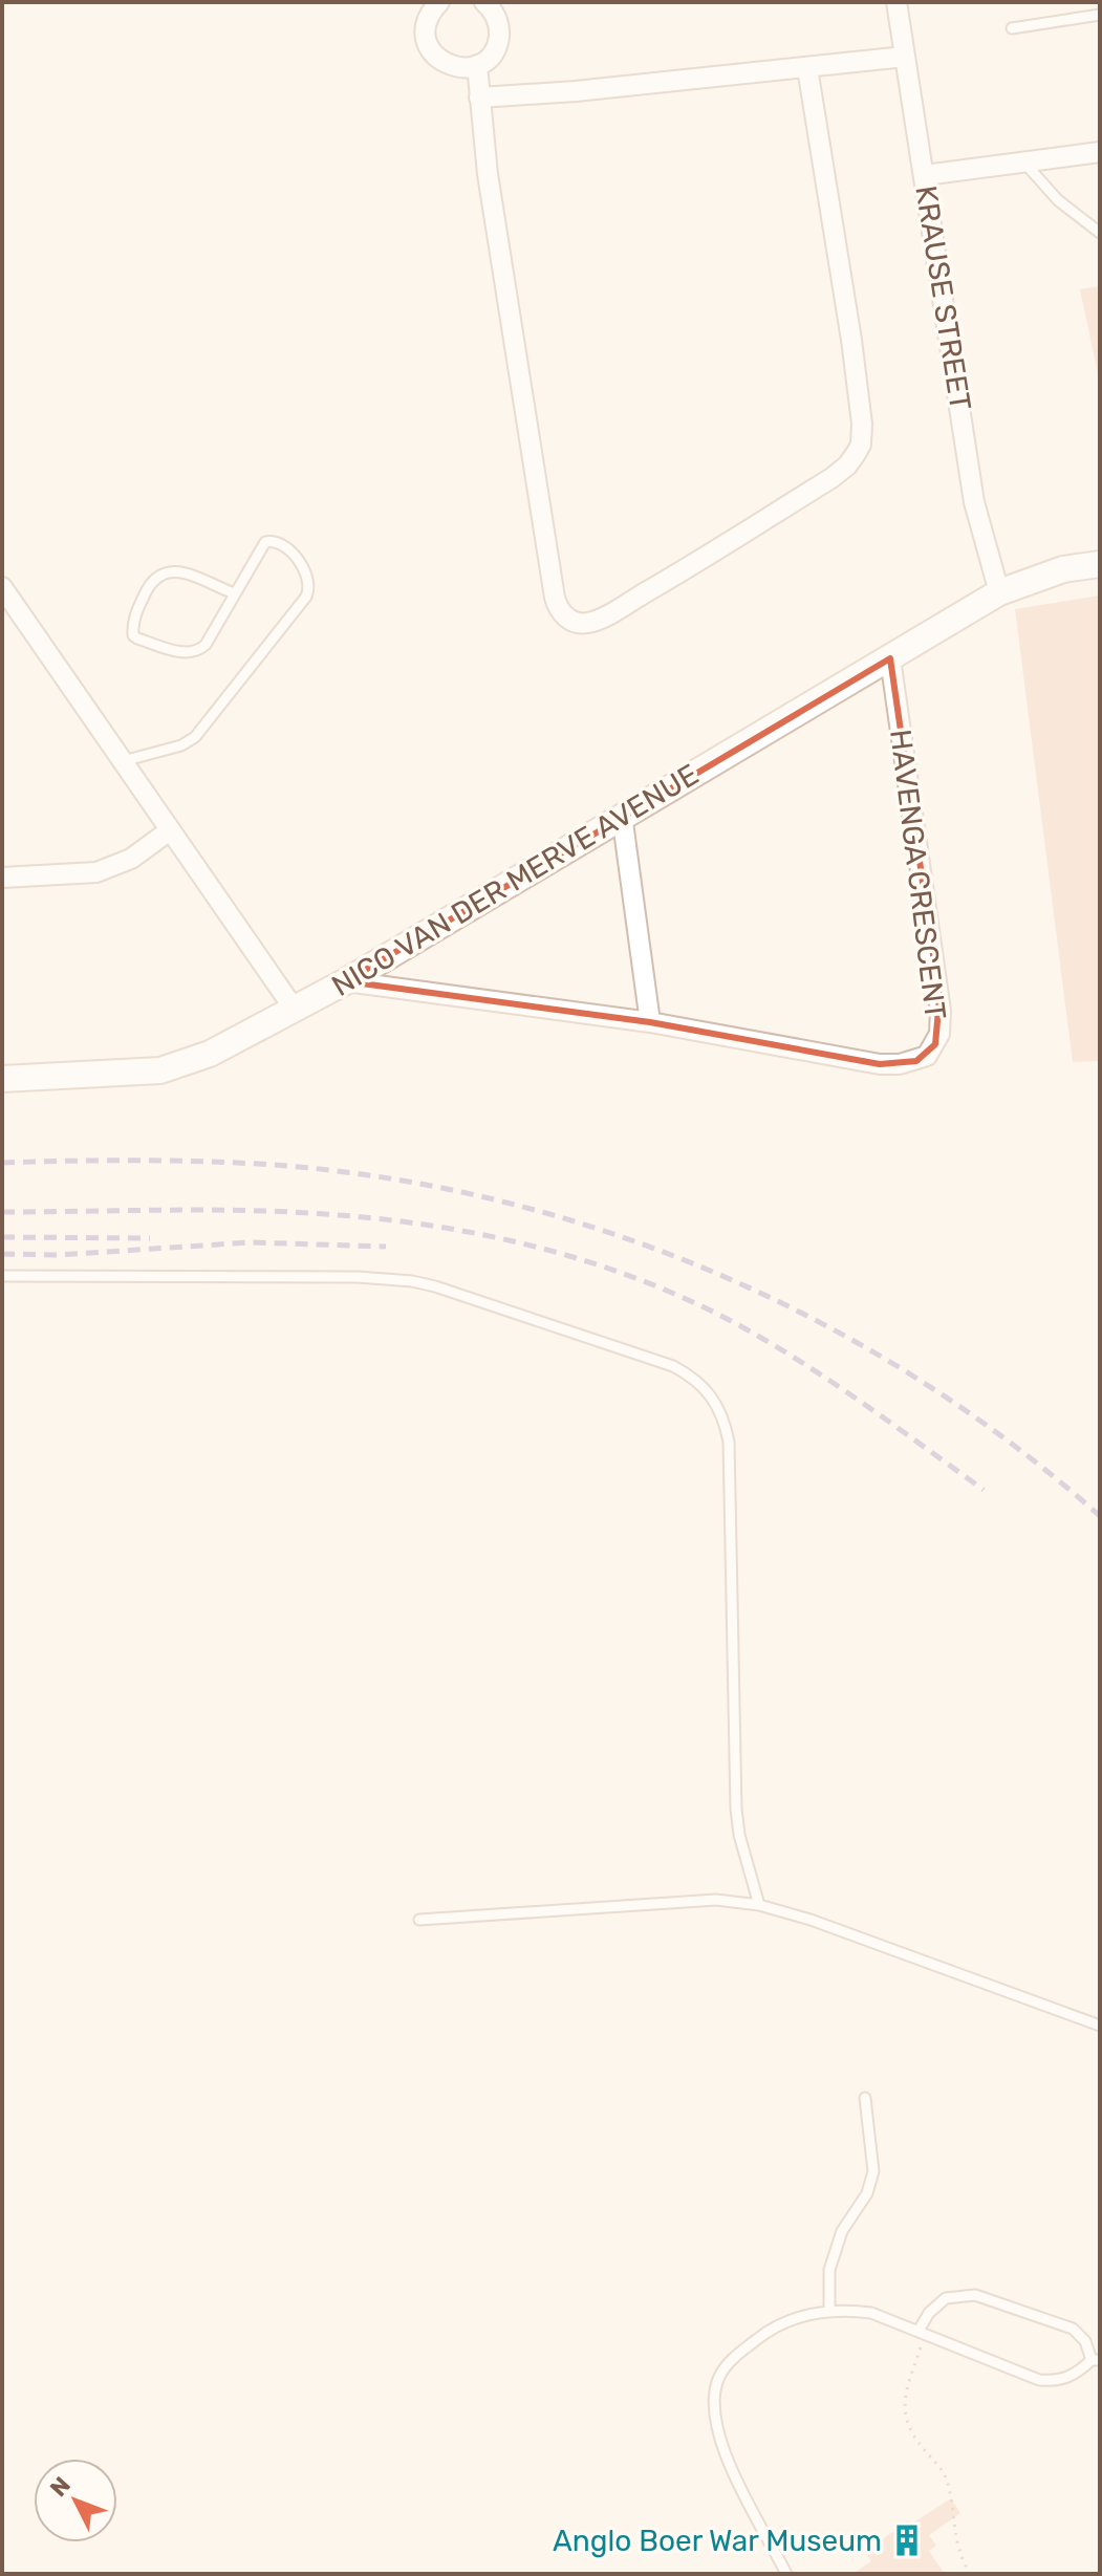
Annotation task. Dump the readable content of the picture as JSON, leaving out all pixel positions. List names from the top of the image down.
{
  "streets": {
    "street": ["KRAUSE STREET", "HAVENGA CRESCENT", "NICO VAN DER MERVE AVENUE"]
  },
  "crossings": [
    ["KRAUSE STREET", "NICO VAN DER MERVE AVENUE"],
    ["HAVENGA CRESCENT", "NICO VAN DER MERVE AVENUE"]
  ],
  "places": {
    "building": ["Anglo Boer War Museum"]
  },
  "north": "top left"
}
